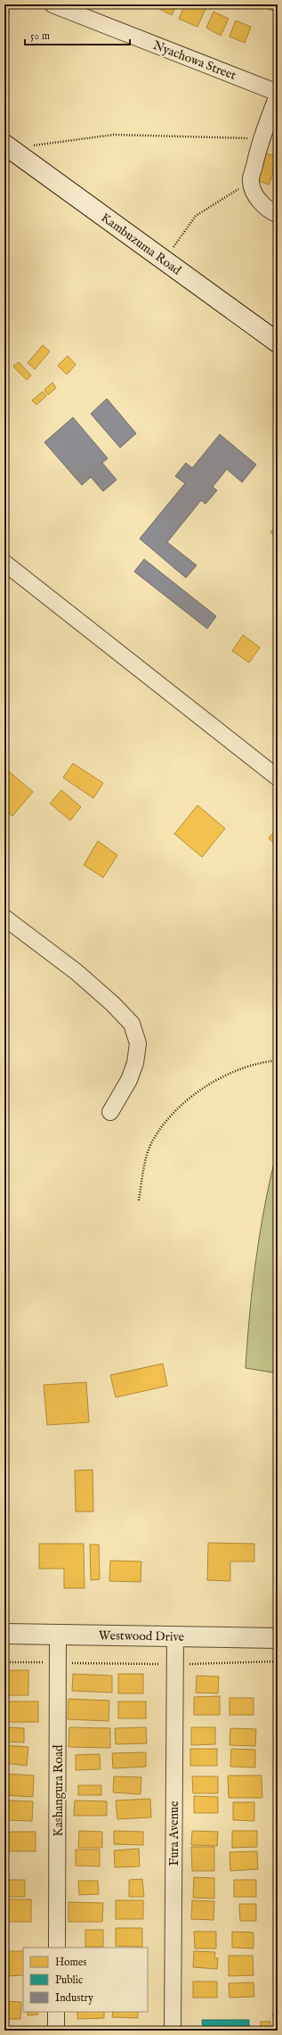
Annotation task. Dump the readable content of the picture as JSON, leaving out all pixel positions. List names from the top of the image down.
{
  "streets": {
    "main road": ["Kambuzuma Road", "Westwood Drive"],
    "street": ["Nyachowa Street", "Kashangura Road", "Fura Avenue"]
  },
  "crossings": [
    ["Westwood Drive", "Kashangura Road"],
    ["Westwood Drive", "Fura Avenue"]
  ],
  "legend": ["Homes", "Public", "Industry"],
  "scale_bar": "50 m"
}
